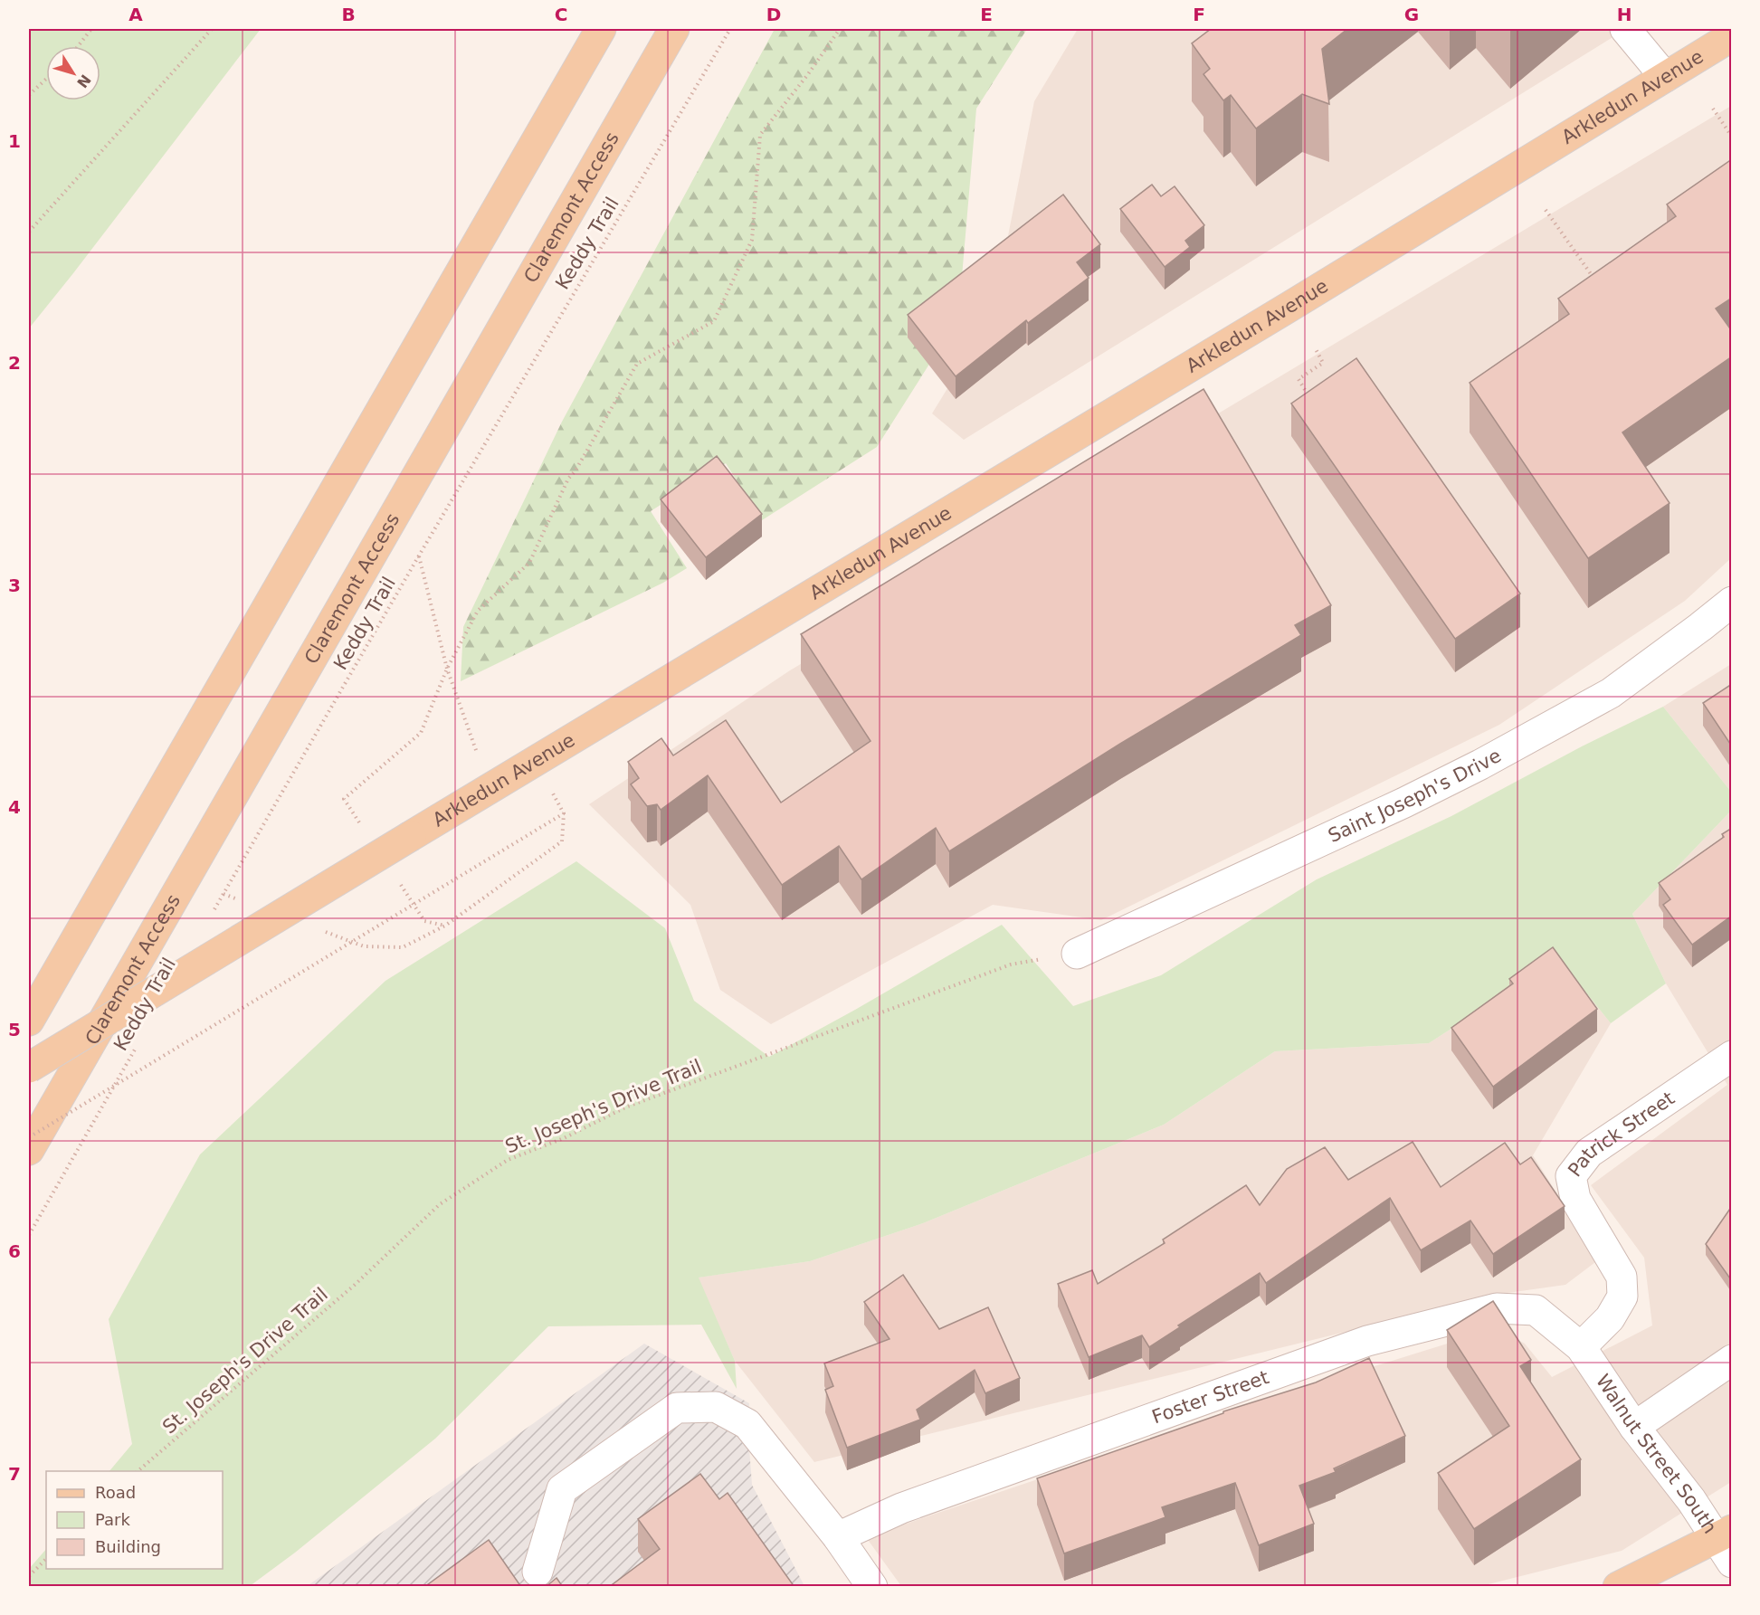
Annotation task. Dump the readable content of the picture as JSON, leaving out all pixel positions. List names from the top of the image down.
{
  "streets": {
    "main road": ["Arkledun Avenue", "Claremont Access"],
    "street": [
      "Saint Joseph's Drive",
      "Patrick Street",
      "Foster Street",
      "Walnut Street South"
    ],
    "path": ["Keddy Trail", "St. Joseph's Drive Trail"]
  },
  "crossings": [
    ["Saint Joseph's Drive", "St. Joseph's Drive Trail"],
    ["Patrick Street", "Foster Street"],
    ["Patrick Street", "Walnut Street South"],
    ["Foster Street", "Walnut Street South"]
  ],
  "legend": ["Road", "Park", "Building"],
  "north": "bottom right",
  "grid": {
    "columns": [
      "A",
      "B",
      "C",
      "D",
      "E",
      "F",
      "G",
      "H"
    ],
    "rows": [
      "1",
      "2",
      "3",
      "4",
      "5",
      "6",
      "7"
    ]
  }
}
